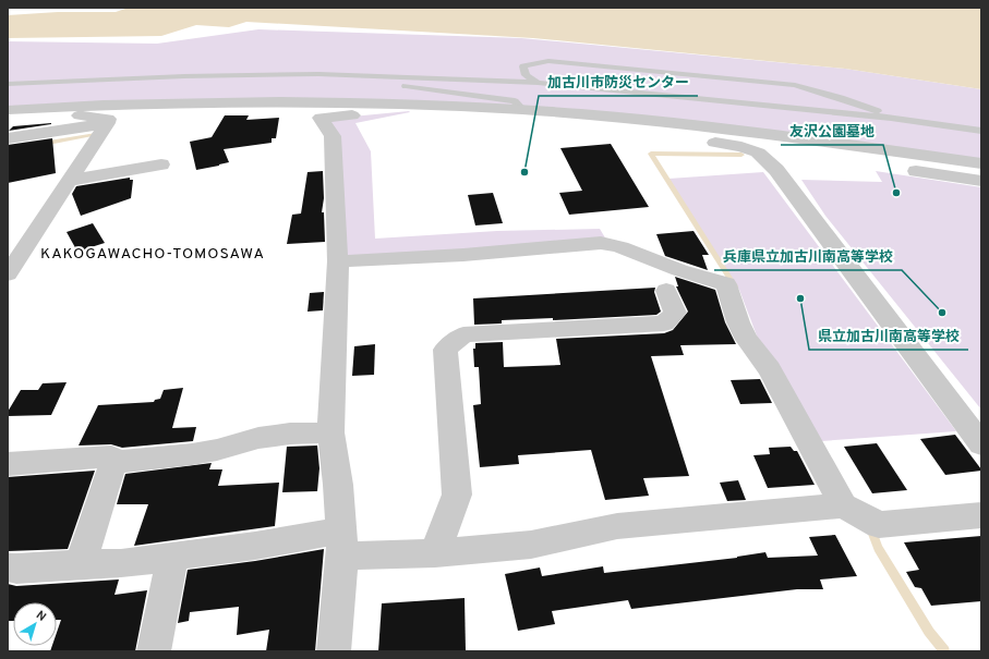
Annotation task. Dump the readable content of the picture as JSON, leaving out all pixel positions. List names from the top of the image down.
{
  "districts": ["KAKOGAWACHO-TOMOSAWA"],
  "places": [
    "加古川市防災センター",
    "友沢公園墓地",
    "県立加古川南高等学校",
    "兵庫県立加古川南高等学校"
  ],
  "north": "top right"
}
